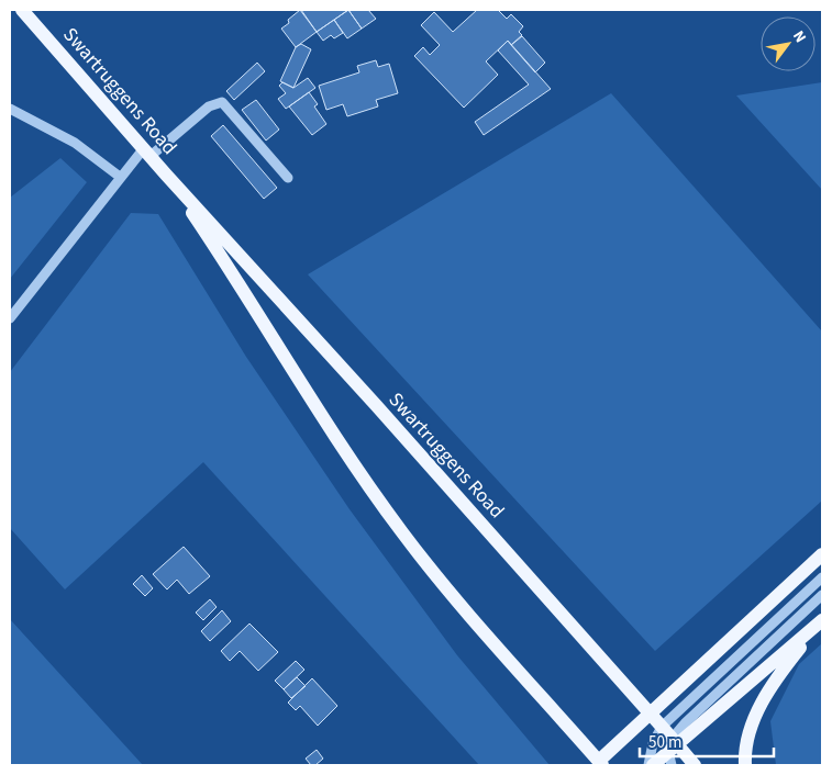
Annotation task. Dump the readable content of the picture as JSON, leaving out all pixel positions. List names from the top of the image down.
{
  "streets": {
    "main road": ["Swartruggens Road"]
  },
  "scale_bar": "50 m",
  "north": "top right"
}
